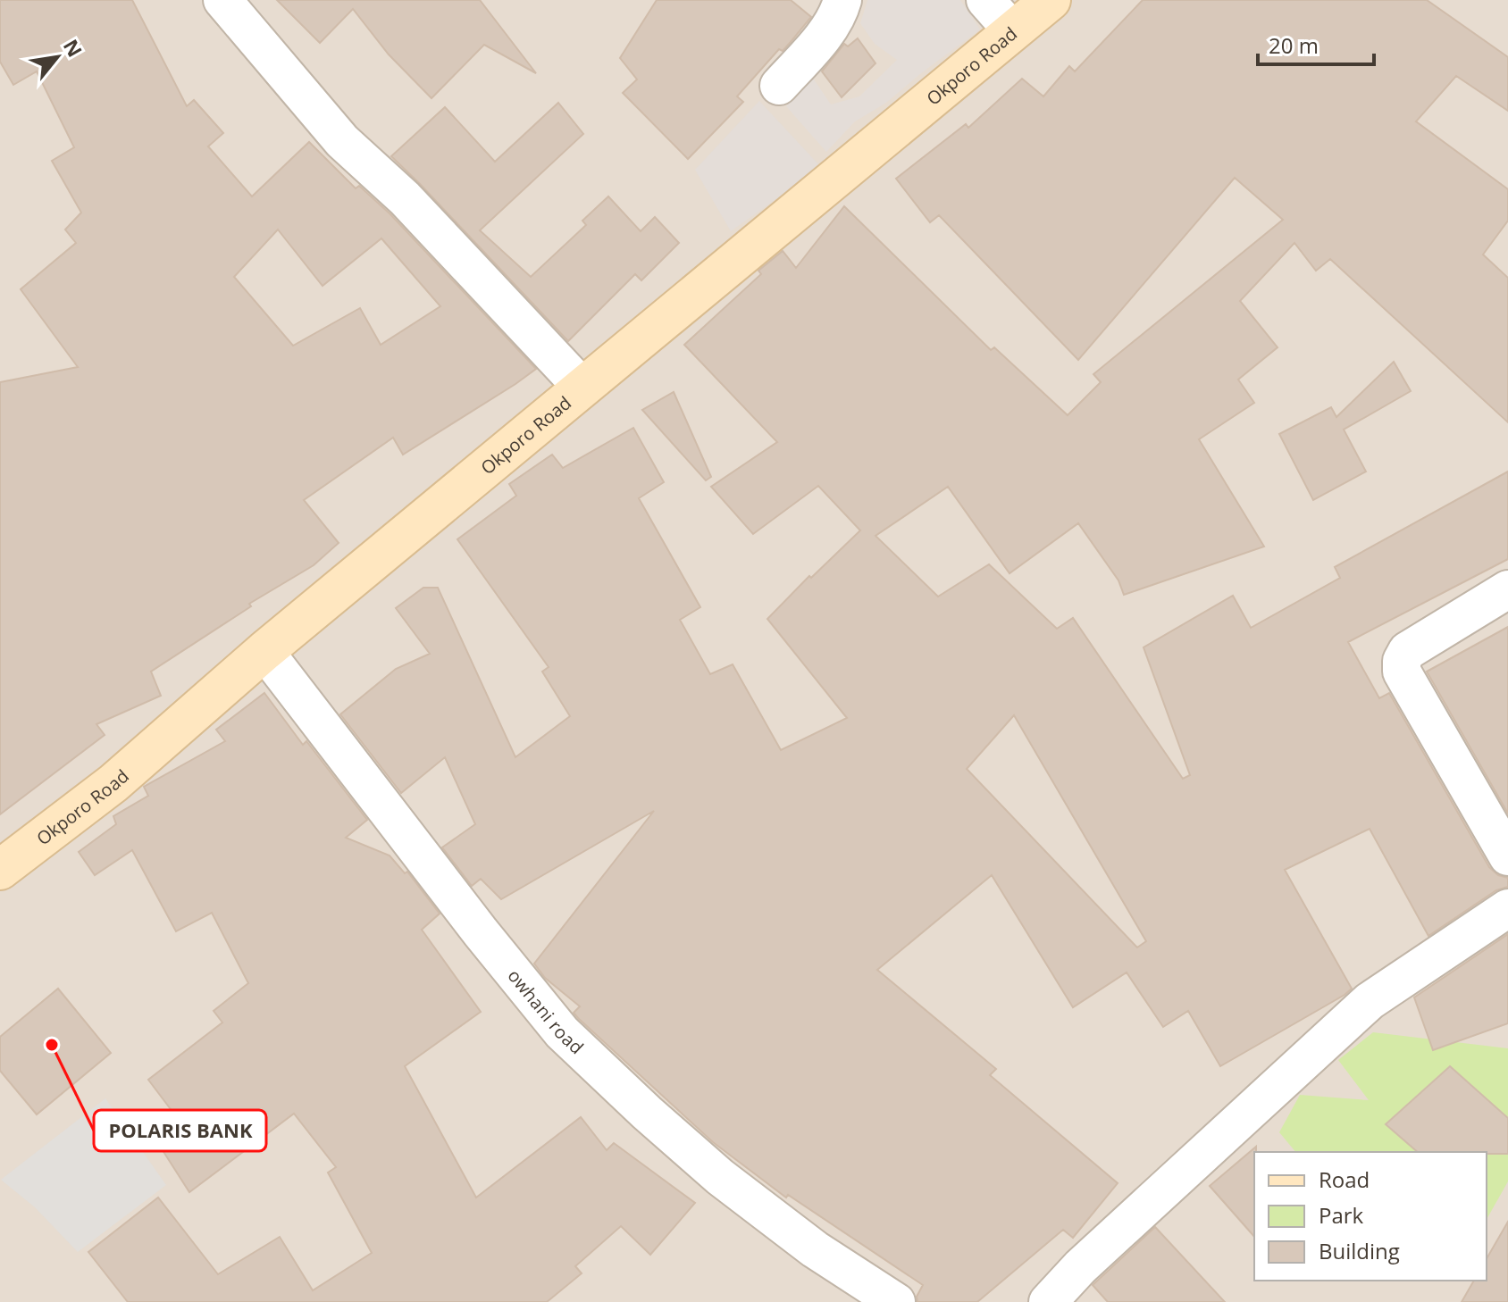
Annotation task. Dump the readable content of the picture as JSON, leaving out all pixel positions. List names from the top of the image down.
{
  "streets": {
    "main road": ["Okporo Road"],
    "street": ["owhani road"]
  },
  "crossings": [
    ["Okporo Road", "owhani road"]
  ],
  "places": ["POLARIS BANK"],
  "legend": ["Road", "Park", "Building"],
  "scale_bar": "20 m",
  "north": "top right"
}
